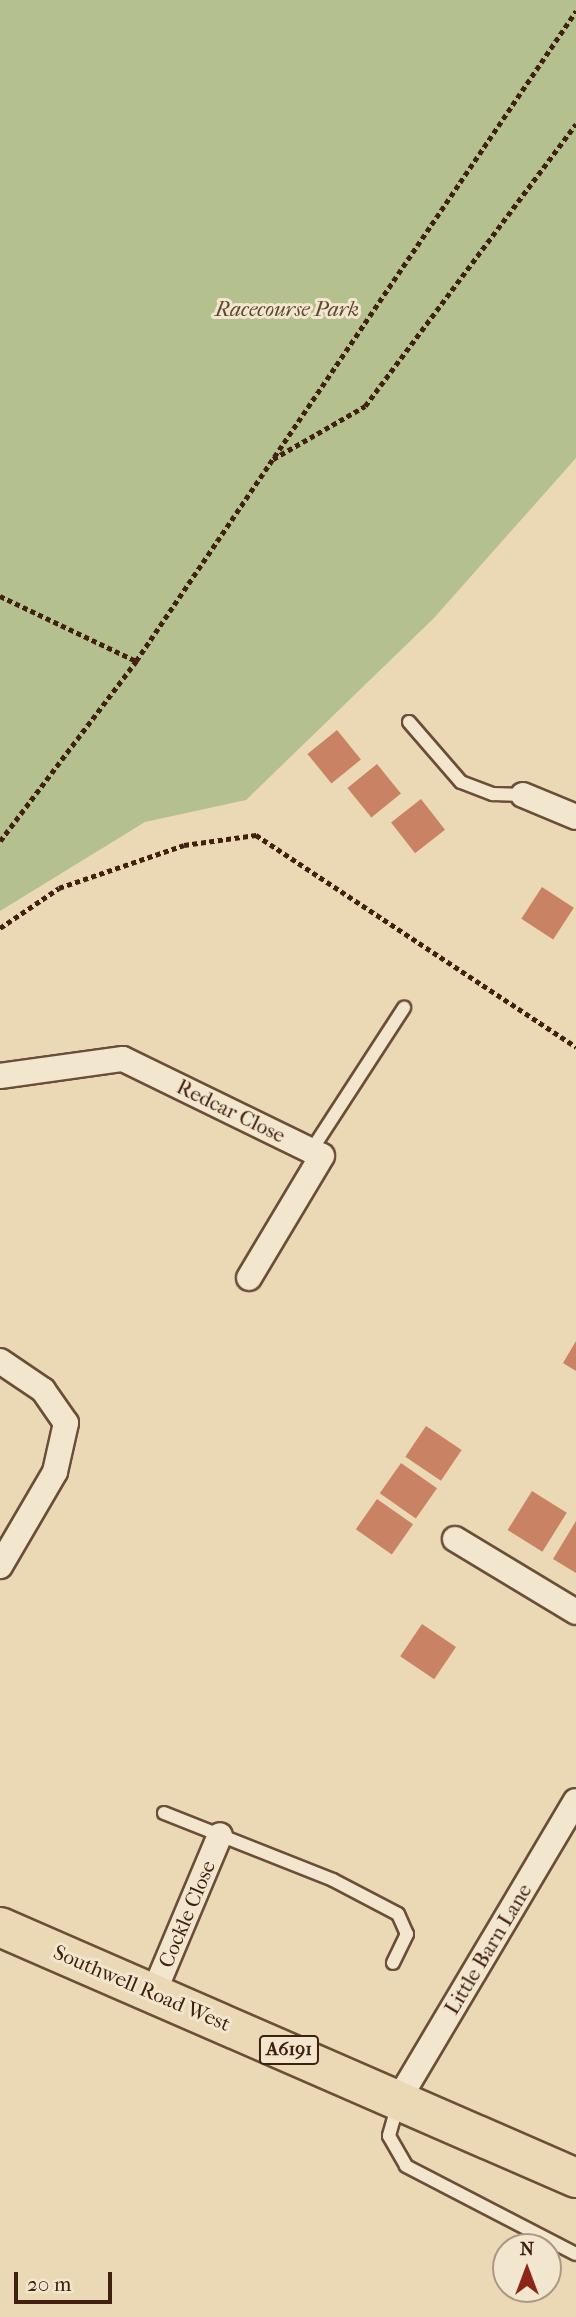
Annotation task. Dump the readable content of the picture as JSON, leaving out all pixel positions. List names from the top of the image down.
{
  "streets": {
    "main road": ["Southwell Road West", "A6191"],
    "street": ["Redcar Close", "Cockle Close", "Little Barn Lane"]
  },
  "crossings": [
    ["Cockle Close", "Southwell Road West"],
    ["Little Barn Lane", "Southwell Road West"]
  ],
  "parks": ["Racecourse Park"],
  "scale_bar": "20 m",
  "north": "top"
}
